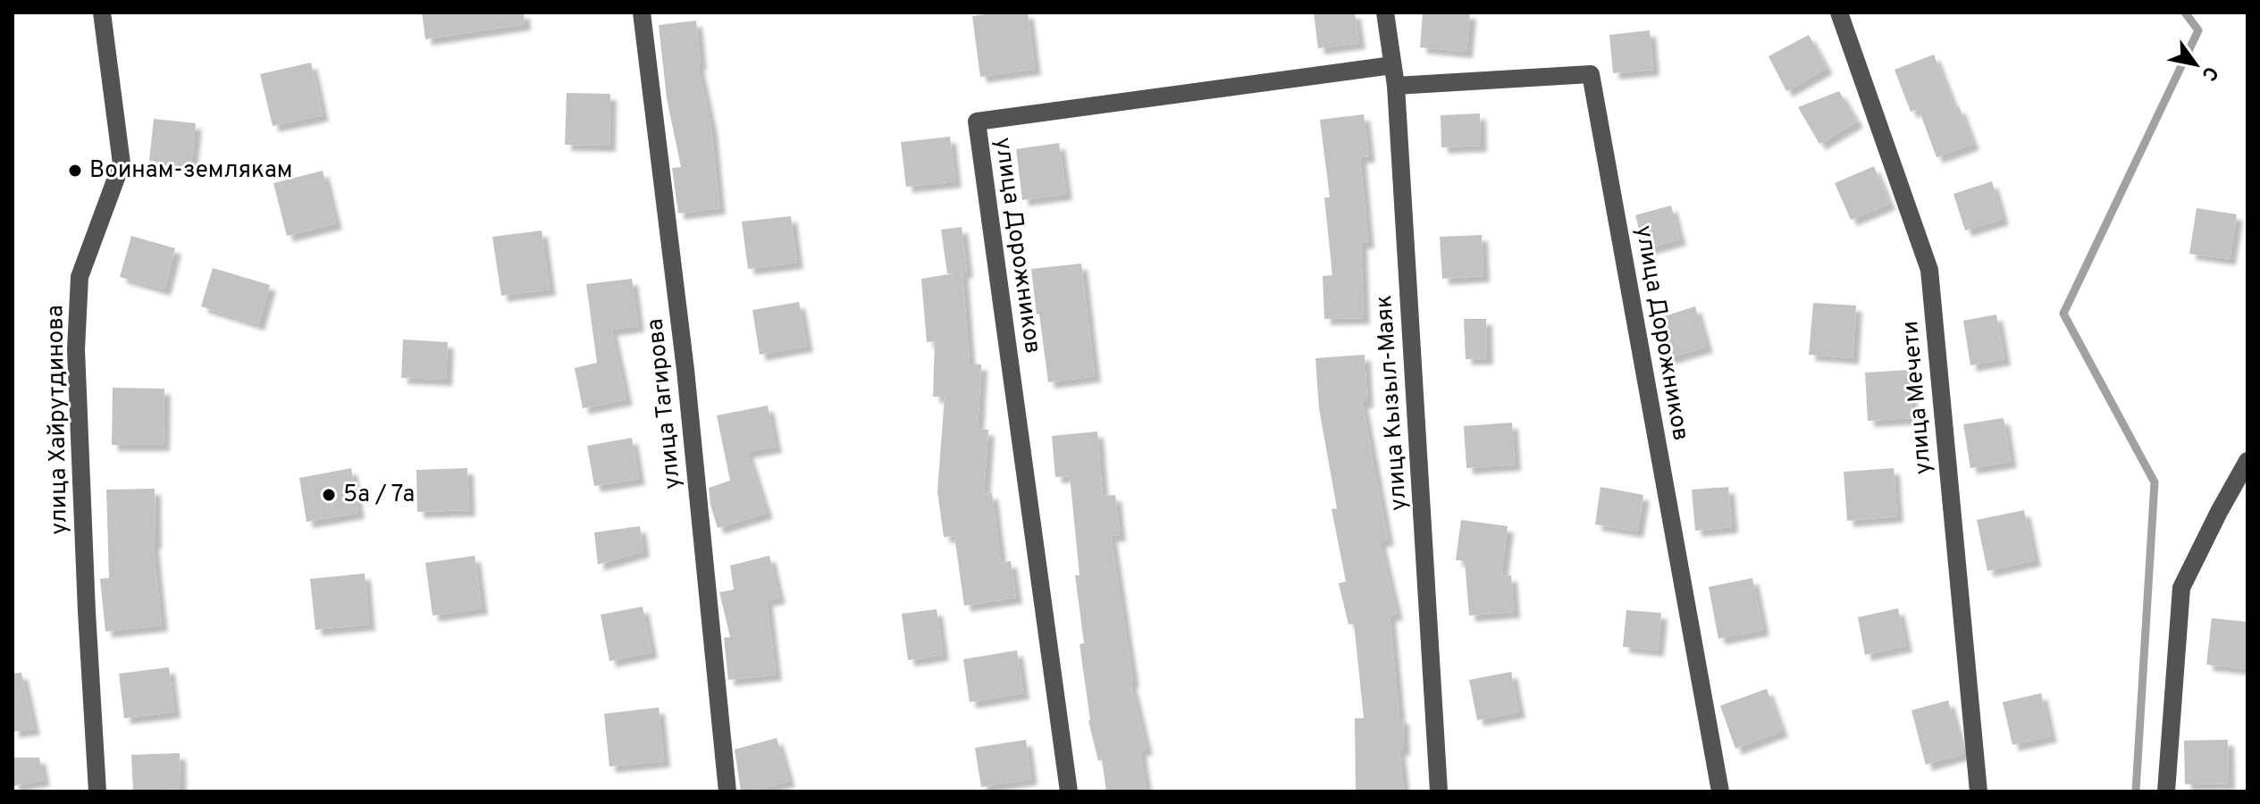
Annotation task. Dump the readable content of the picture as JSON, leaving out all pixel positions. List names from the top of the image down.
{
  "streets": {
    "street": [
      "улица Дорожников",
      "улица Мечети",
      "улица Кызыл-Маяк",
      "улица Тагирова",
      "улица Хайрутдинова"
    ]
  },
  "crossings": [
    ["улица Дорожников", "улица Кызыл-Маяк"]
  ],
  "places": ["Воинам-землякам", "5а / 7а"],
  "north": "bottom right"
}
